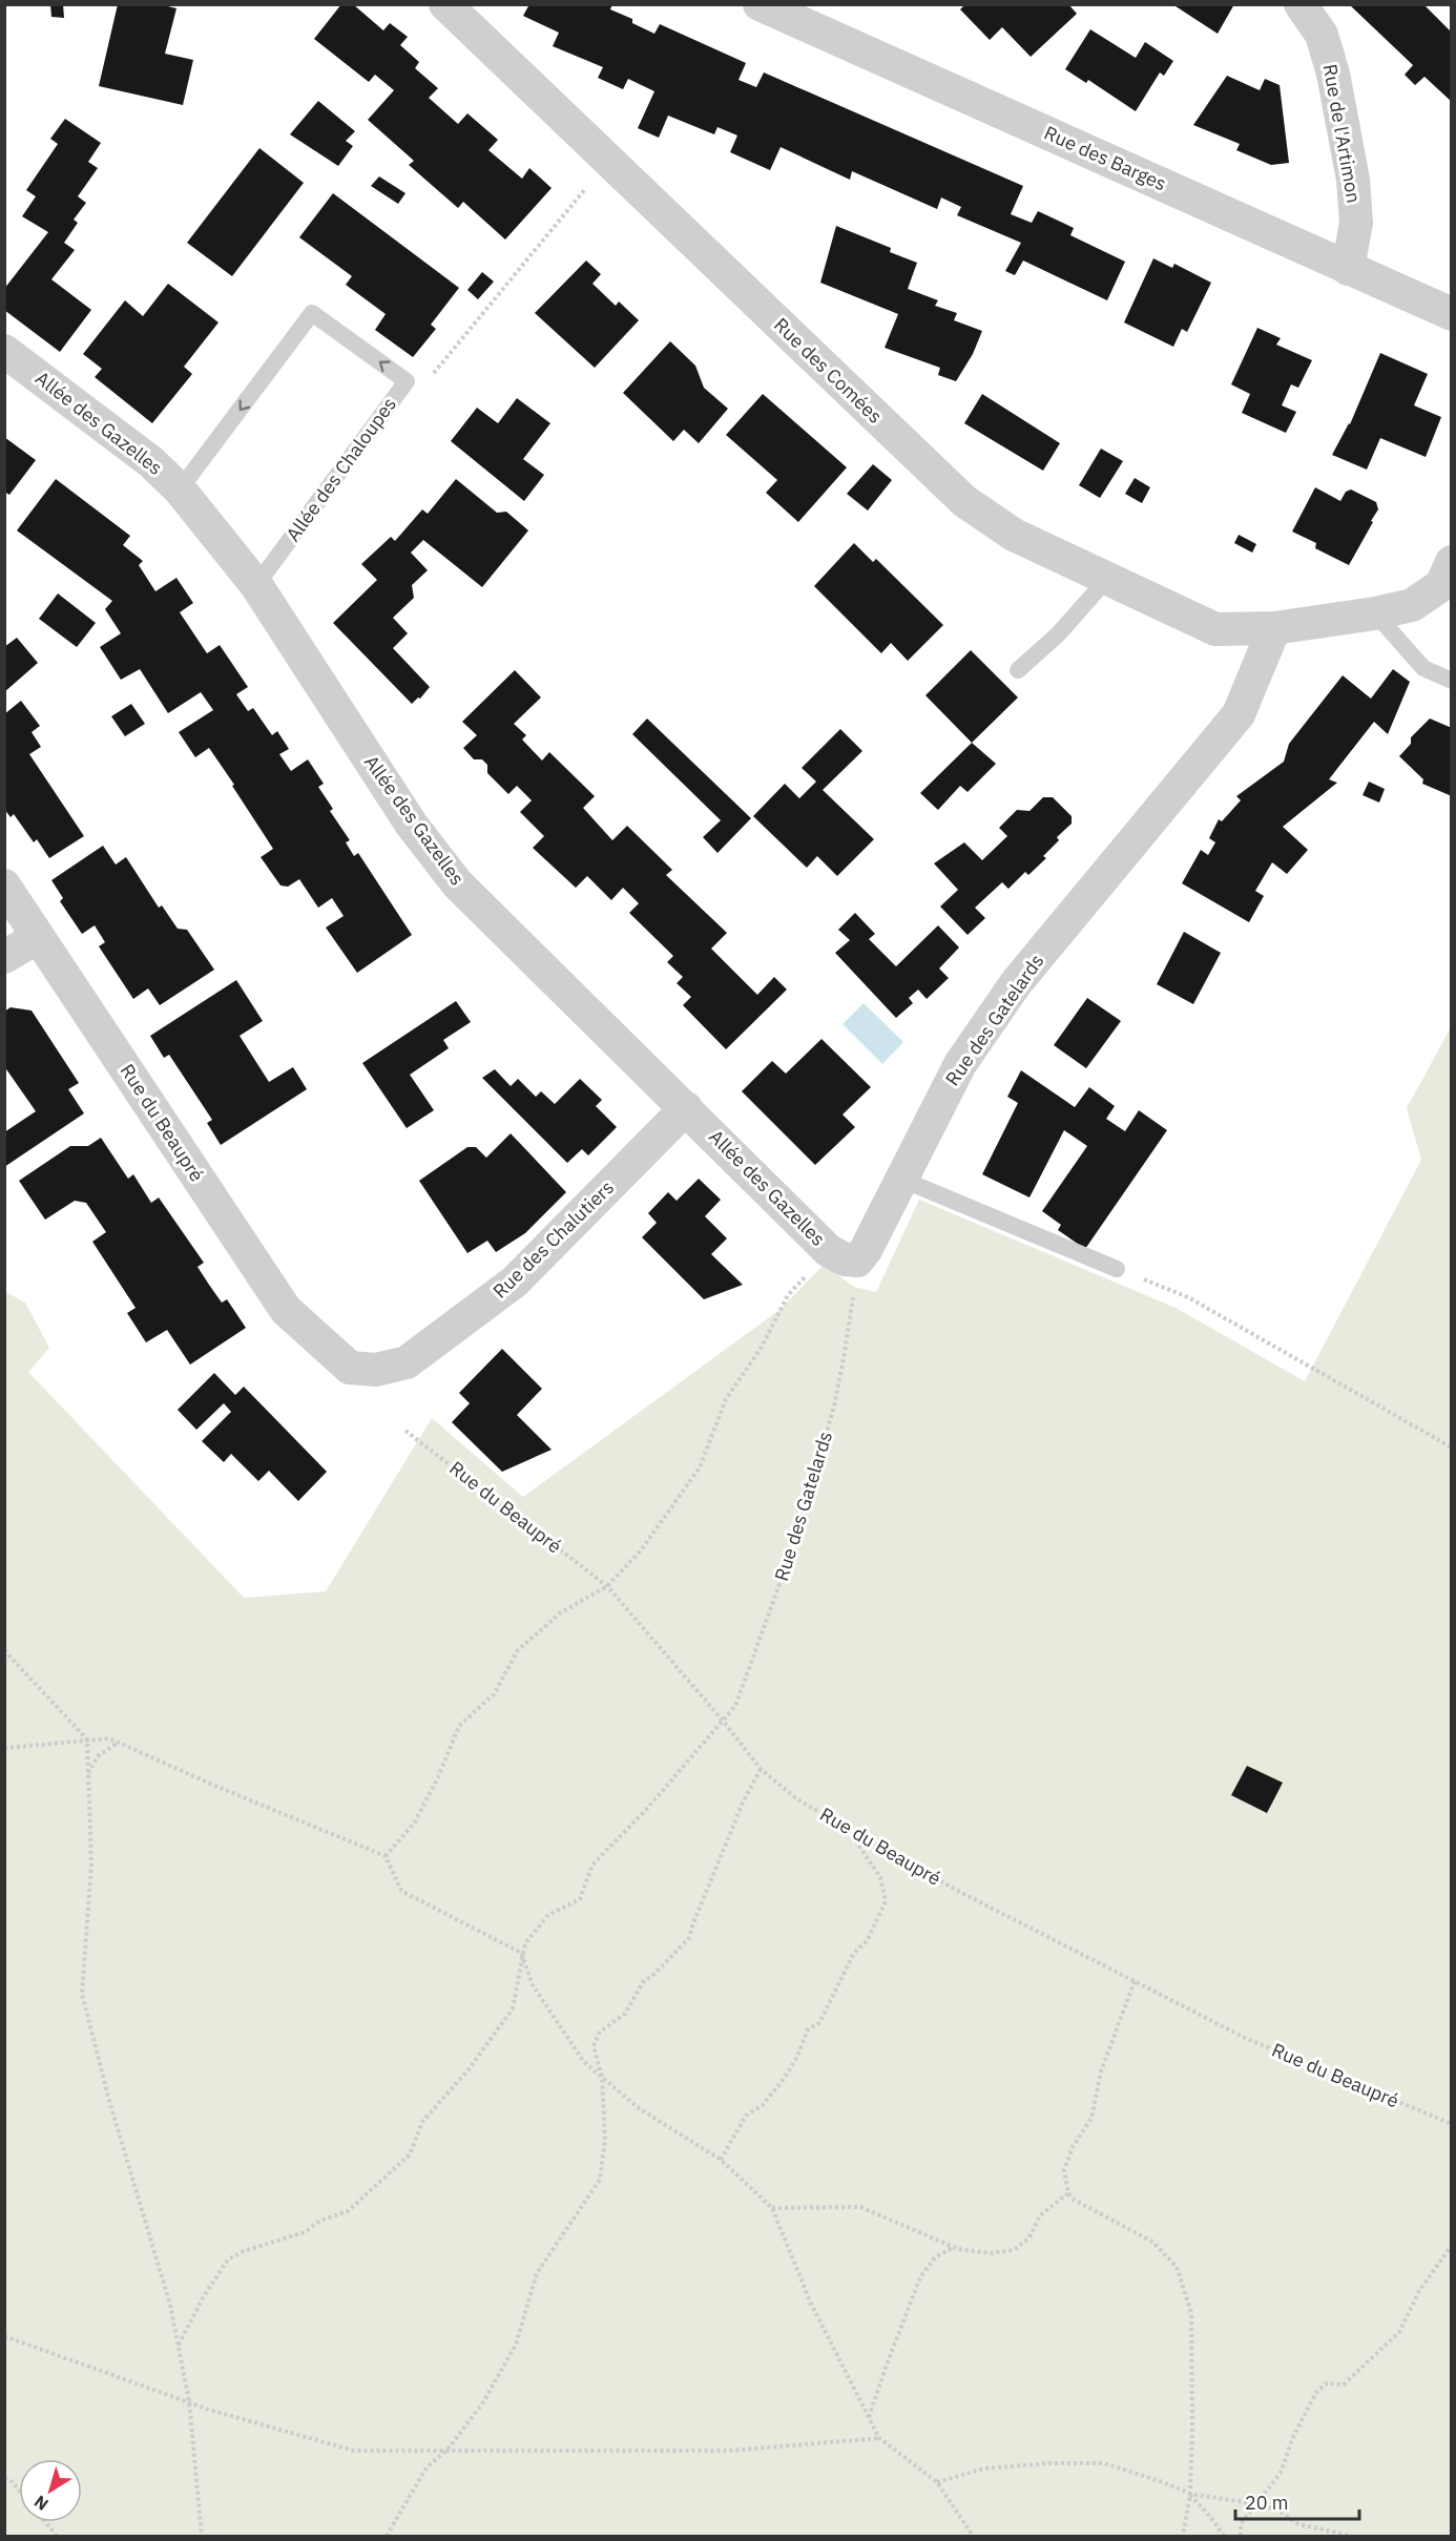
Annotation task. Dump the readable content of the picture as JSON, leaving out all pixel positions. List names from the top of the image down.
{
  "streets": {
    "street": [
      "Rue de l'Artimon",
      "Rue des Barges",
      "Rue des Comées",
      "Allée des Gazelles",
      "Rue des Gatelards",
      "Rue du Beaupré",
      "Rue des Chalutiers"
    ],
    "lane": ["Allée des Chaloupes"]
  },
  "crossings": [
    ["Rue de l'Artimon", "Rue des Barges"],
    ["Rue des Comées", "Rue des Gatelards"],
    ["Allée des Gazelles", "Allée des Chaloupes"],
    ["Allée des Gazelles", "Rue des Gatelards"],
    ["Allée des Gazelles", "Rue des Chalutiers"],
    ["Rue des Gatelards", "Rue du Beaupré"],
    ["Rue du Beaupré", "Rue des Chalutiers"]
  ],
  "scale_bar": "20 m",
  "north": "bottom left"
}
